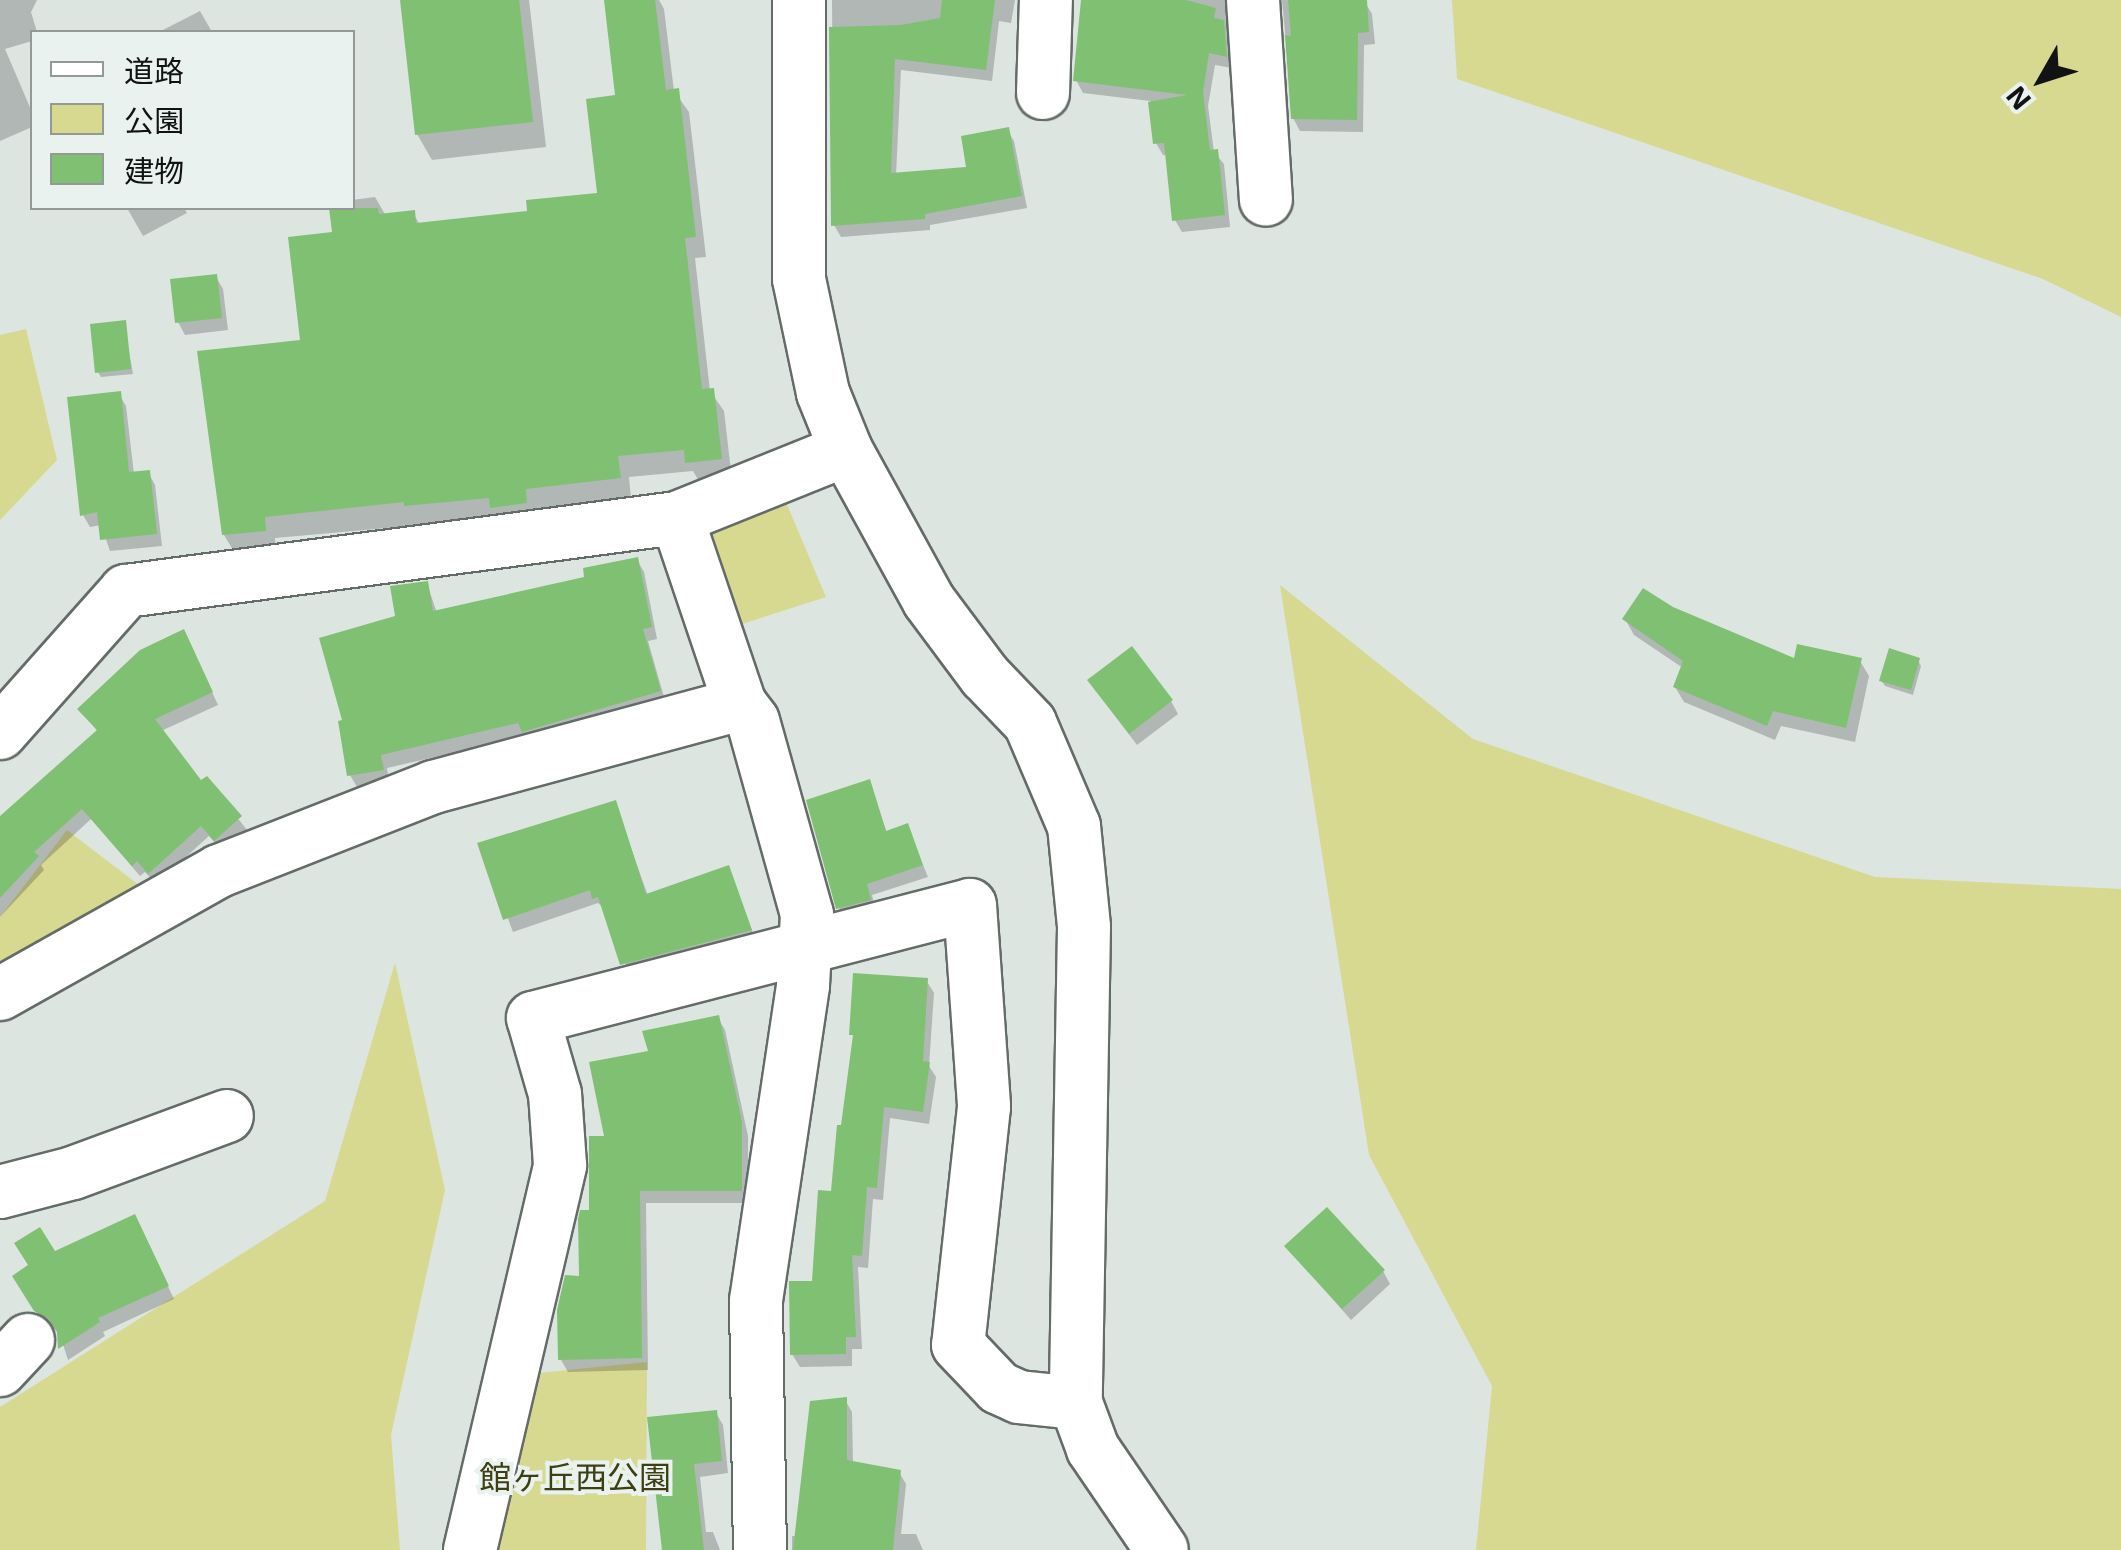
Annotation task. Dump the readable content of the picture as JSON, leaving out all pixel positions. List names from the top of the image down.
{
  "parks": ["館ヶ丘西公園"],
  "legend": ["道路", "公園", "建物"],
  "north": "bottom left"
}
